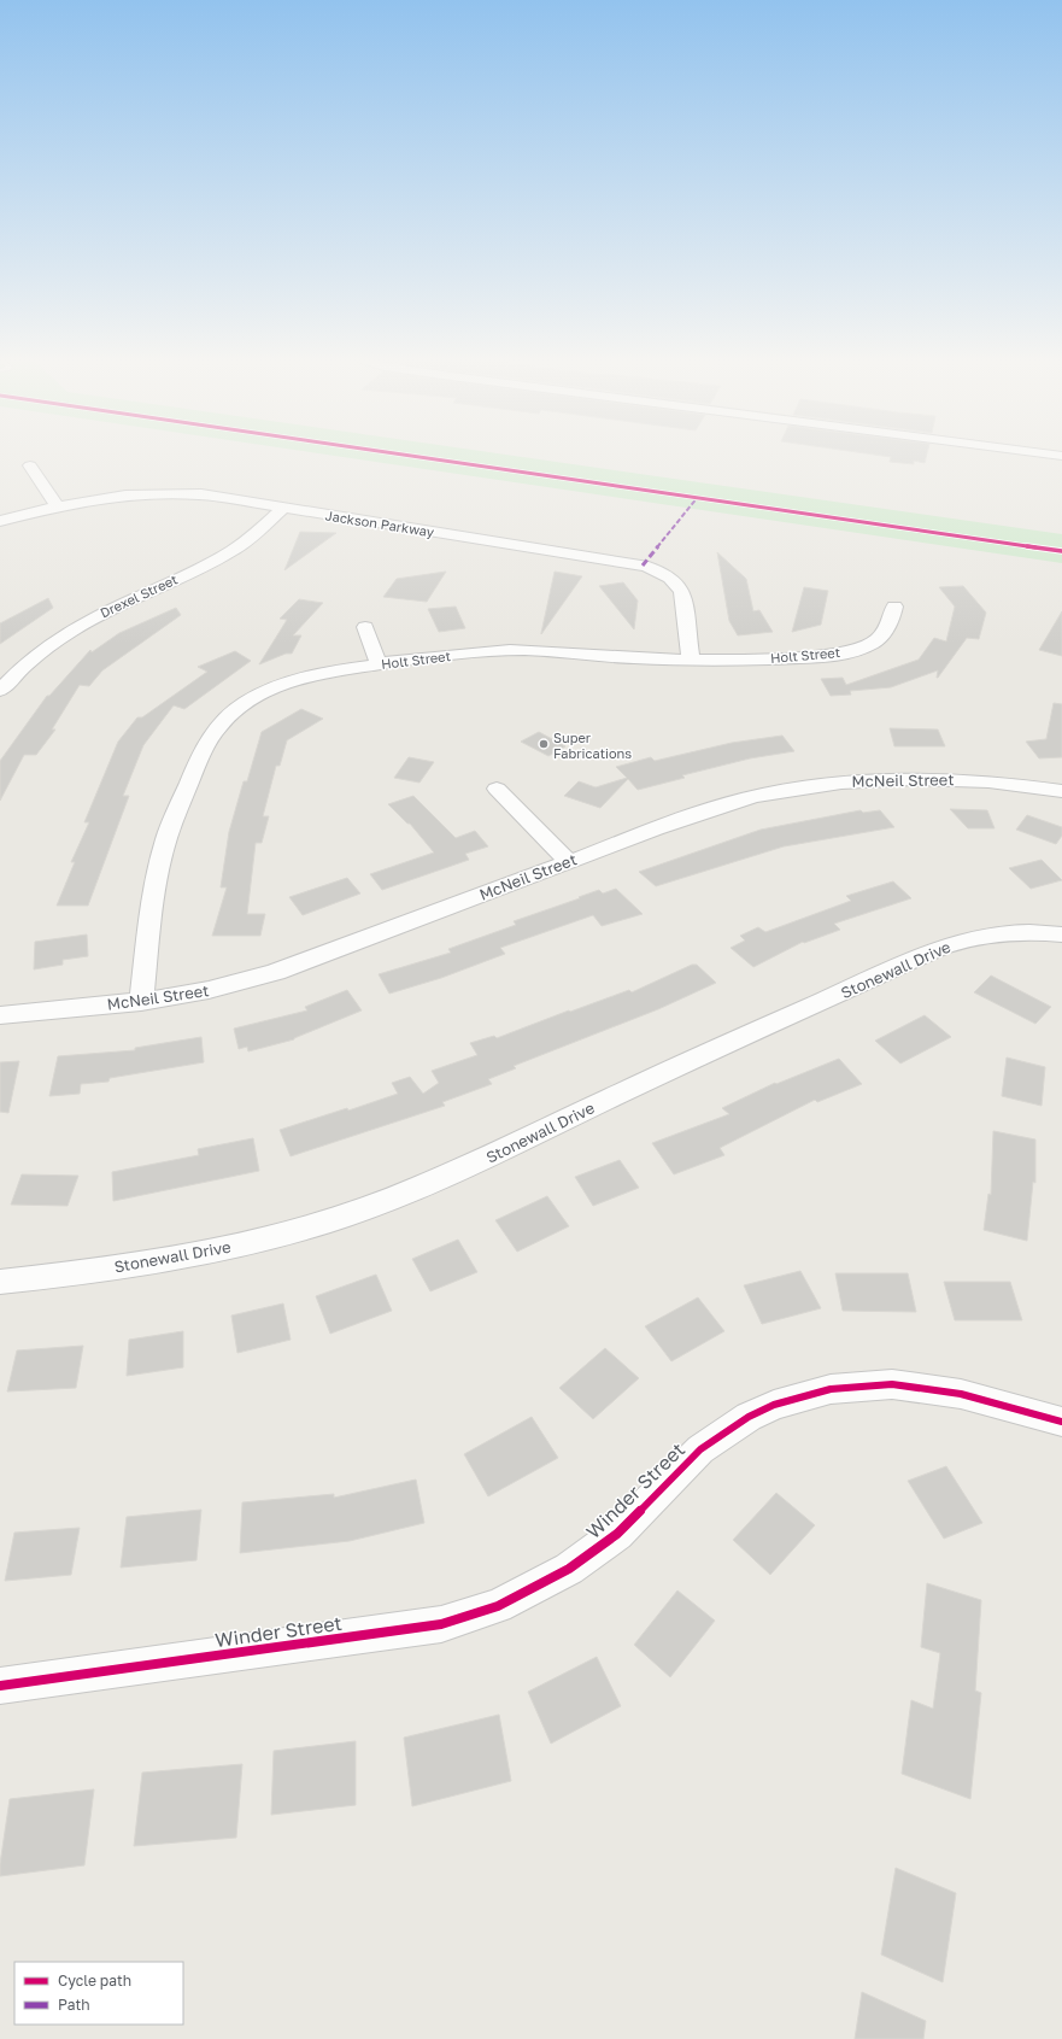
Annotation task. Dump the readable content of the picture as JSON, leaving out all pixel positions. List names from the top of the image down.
{
  "streets": {
    "street": [
      "Jackson Parkway",
      "Drexel Street",
      "Holt Street",
      "McNeil Street",
      "Stonewall Drive",
      "Winder Street"
    ]
  },
  "crossings": [
    ["Jackson Parkway", "Drexel Street"],
    ["Jackson Parkway", "Holt Street"],
    ["Holt Street", "McNeil Street"]
  ],
  "places": ["Super Fabrications"],
  "legend": ["Cycle path", "Path"]
}
